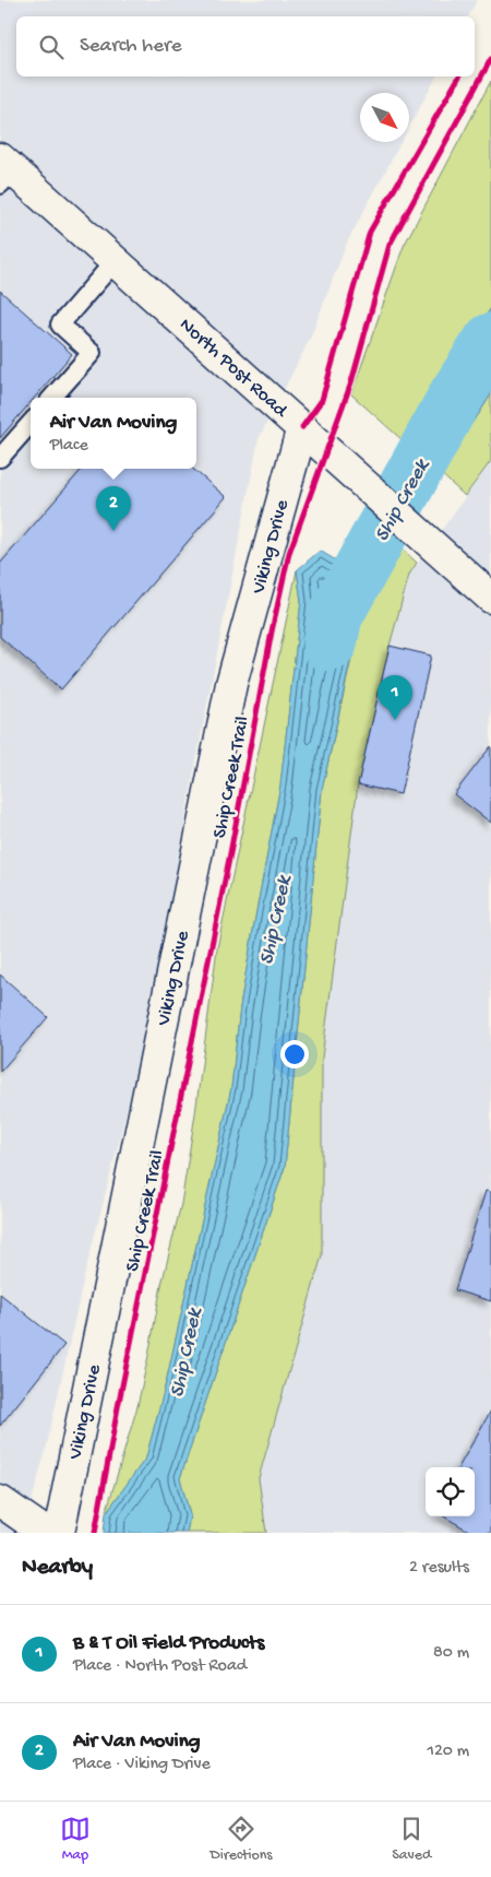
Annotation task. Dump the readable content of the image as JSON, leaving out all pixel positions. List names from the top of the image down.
{
  "streets": {
    "street": ["North Post Road", "Viking Drive"],
    "cycle path": ["Ship Creek Trail"]
  },
  "crossings": [
    ["North Post Road", "Viking Drive"]
  ],
  "water": ["Ship Creek"],
  "north": "bottom right",
  "page": {
    "search": "Search here",
    "popup": ["Air Van Moving", "Place"],
    "pins": ["2", "1"],
    "heading": ["Nearby", "2 results"],
    "list": [
      {
        "mark": "1",
        "name": "B & T Oil Field Products",
        "note": "Place · North Post Road",
        "value": "80 m"
      },
      {
        "mark": "2",
        "name": "Air Van Moving",
        "note": "Place · Viking Drive",
        "value": "120 m"
      }
    ],
    "nav": ["Map", "Directions", "Saved"]
  }
}
